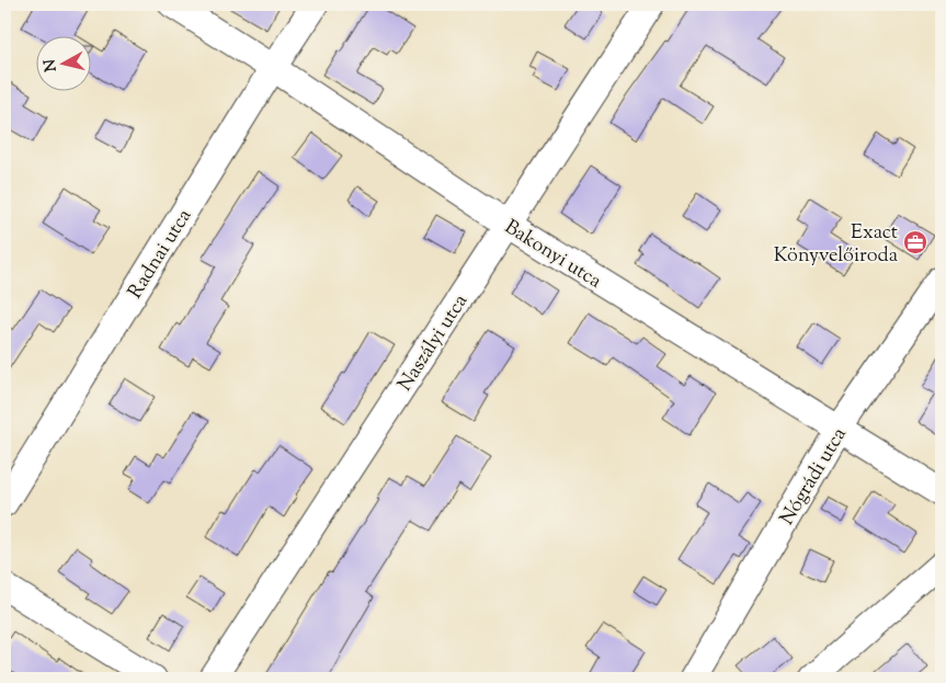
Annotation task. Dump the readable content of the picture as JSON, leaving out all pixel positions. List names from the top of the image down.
{
  "streets": {
    "street": [
      "Radnai utca",
      "Bakonyi utca",
      "Naszályi utca",
      "Nógrádi utca"
    ]
  },
  "crossings": [
    ["Radnai utca", "Bakonyi utca"],
    ["Bakonyi utca", "Naszályi utca"],
    ["Bakonyi utca", "Nógrádi utca"]
  ],
  "places": {
    "office": ["Exact Könyvelőiroda"]
  },
  "north": "left"
}
